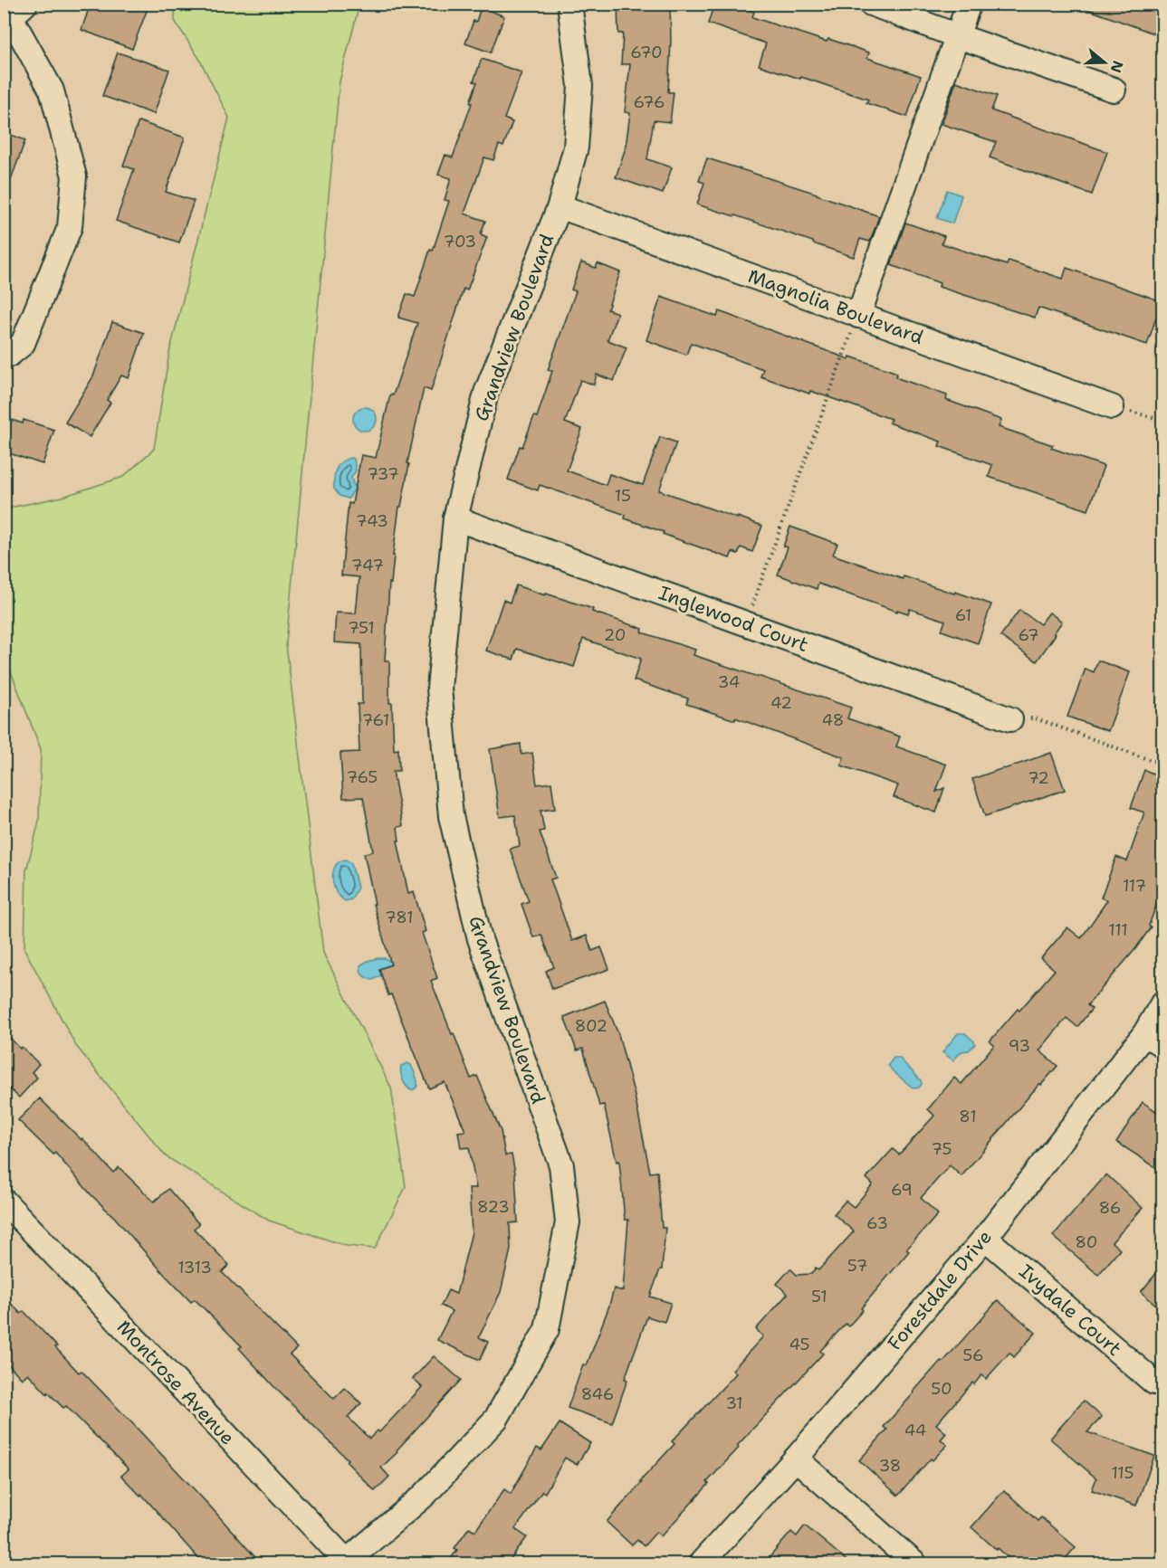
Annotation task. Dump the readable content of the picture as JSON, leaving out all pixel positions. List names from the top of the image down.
{
  "streets": {
    "street": [
      "Magnolia Boulevard",
      "Grandview Boulevard",
      "Inglewood Court",
      "Forestdale Drive",
      "Ivydale Court",
      "Montrose Avenue"
    ]
  },
  "crossings": [
    ["Magnolia Boulevard", "Grandview Boulevard"],
    ["Grandview Boulevard", "Inglewood Court"],
    ["Grandview Boulevard", "Montrose Avenue"],
    ["Forestdale Drive", "Ivydale Court"]
  ],
  "house_numbers": [
    "670",
    "676",
    "703",
    "737",
    "15",
    "743",
    "747",
    "61",
    "751",
    "20",
    "67",
    "34",
    "42",
    "761",
    "48",
    "765",
    "72",
    "117",
    "781",
    "111",
    "802",
    "93",
    "81",
    "75",
    "69",
    "823",
    "86",
    "63",
    "80",
    "57",
    "1313",
    "51",
    "45",
    "56",
    "50",
    "846",
    "31",
    "44",
    "38",
    "115"
  ],
  "north": "right"
}
